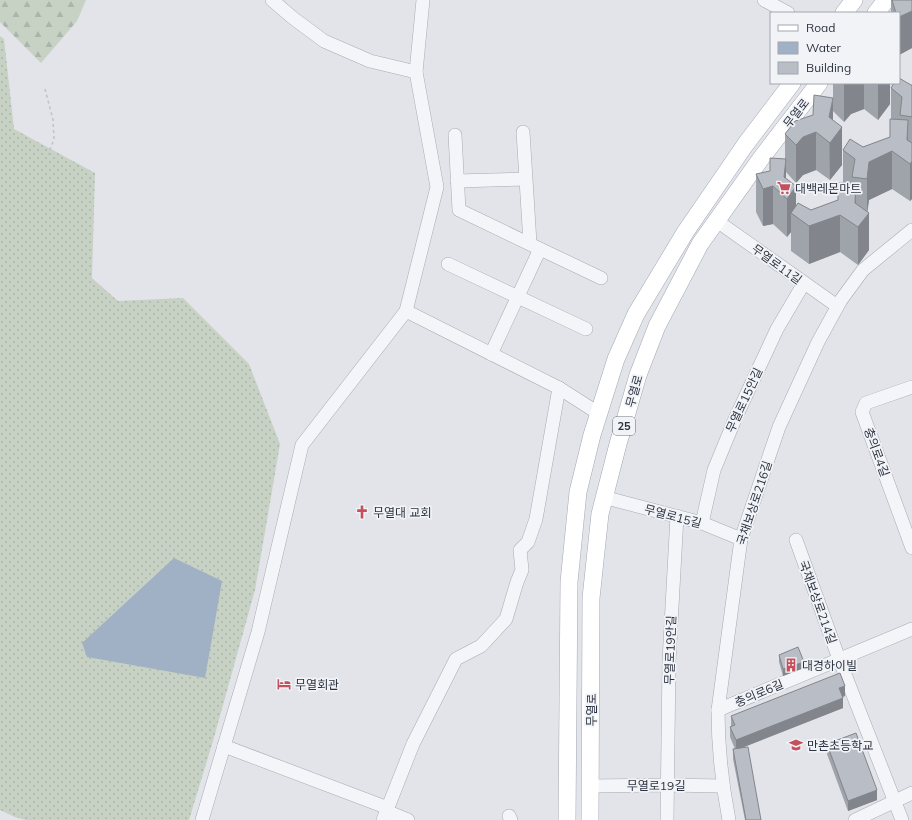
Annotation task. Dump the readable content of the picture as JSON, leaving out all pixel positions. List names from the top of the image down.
{
  "streets": {
    "main road": ["무열로", "25"],
    "street": [
      "무열로11길",
      "무열로15안길",
      "충의로4길",
      "국채보상로216길",
      "무열로15길",
      "국채보상로214길",
      "무열로19안길",
      "충의로6길",
      "무열로19길"
    ]
  },
  "crossings": [
    ["무열로", "무열로11길"],
    ["무열로", "무열로15길"],
    ["무열로", "무열로19길"],
    ["무열로11길", "무열로15안길"],
    ["무열로11길", "국채보상로216길"],
    ["무열로15안길", "무열로15길"],
    ["국채보상로216길", "무열로15길"],
    ["국채보상로216길", "충의로6길"],
    ["국채보상로216길", "무열로19길"],
    ["무열로15길", "무열로19안길"],
    ["국채보상로214길", "충의로6길"],
    ["무열로19안길", "무열로19길"]
  ],
  "places": {
    "supermarket": ["대백레몬마트"],
    "church": ["무열대 교회"],
    "building": ["대경하이빌"],
    "hotel": ["무열회관"],
    "school or university": ["만촌초등학교"]
  },
  "legend": ["Road", "Water", "Building"]
}
